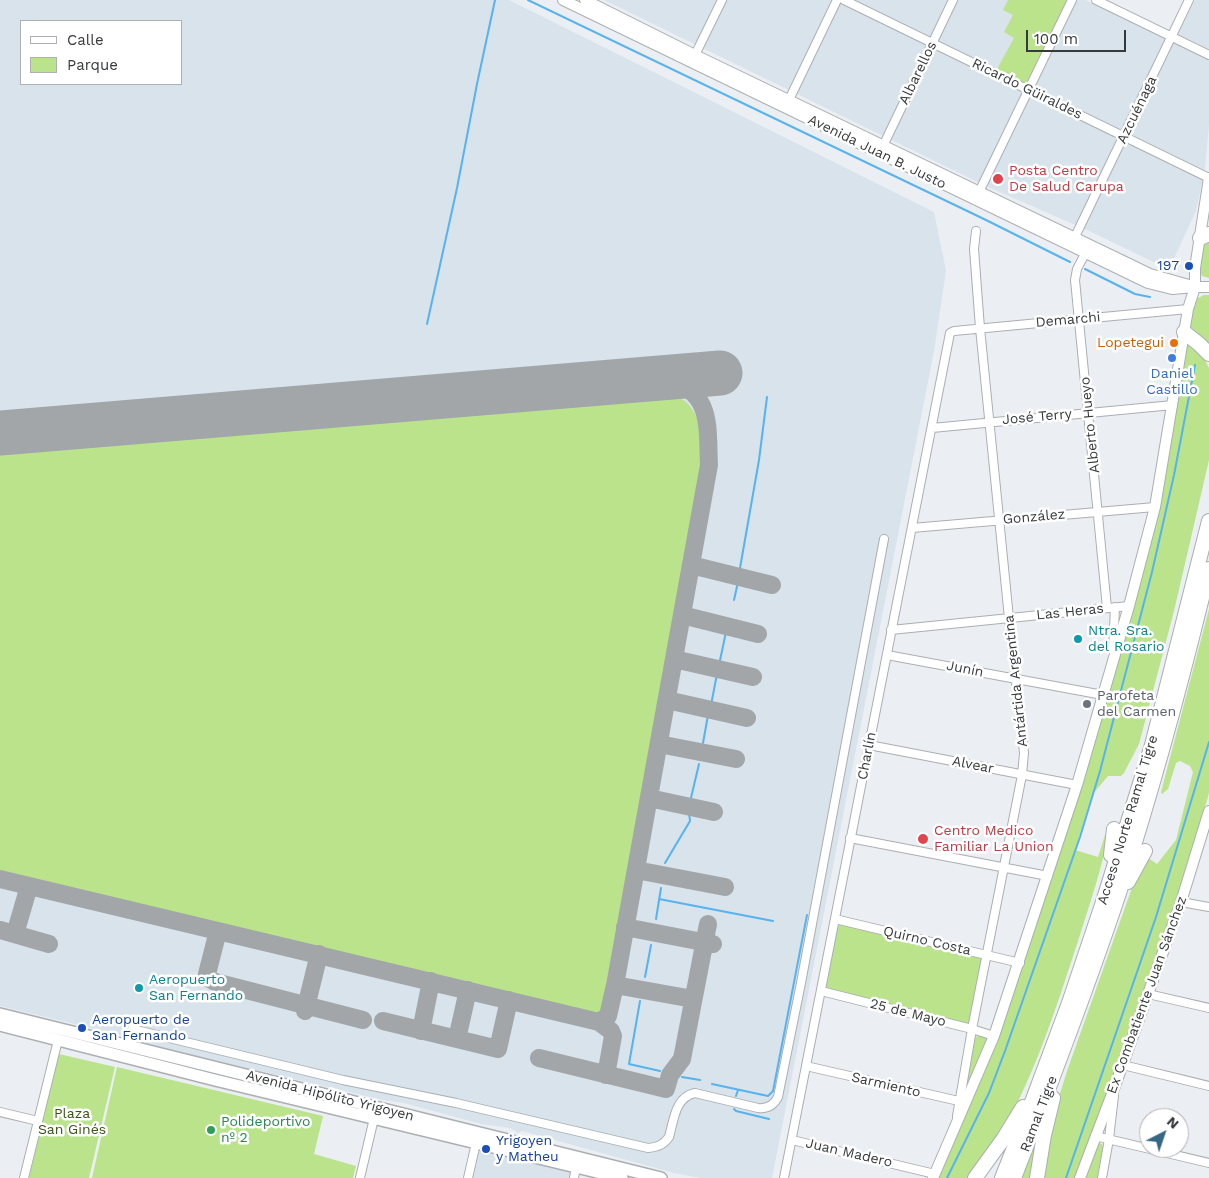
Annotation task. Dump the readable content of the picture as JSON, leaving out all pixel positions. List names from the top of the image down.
{
  "streets": {
    "highway": ["Acceso Norte Ramal Tigre", "Ramal Tigre"],
    "main road": ["Avenida Hipólito Yrigoyen"],
    "street": [
      "Albarellos",
      "Ricardo Güiraldes",
      "Azcuénaga",
      "Avenida Juan B. Justo",
      "Demarchi",
      "José Terry",
      "Alberto Hueyo",
      "González",
      "Las Heras",
      "Junín",
      "Antártida Argentina",
      "Charlín",
      "Alvear",
      "Quirno Costa",
      "Ex Combatiente Juan Sánchez",
      "25 de Mayo",
      "Sarmiento",
      "Juan Madero"
    ]
  },
  "crossings": [
    ["Albarellos", "Ricardo Güiraldes"],
    ["Albarellos", "Avenida Juan B. Justo"],
    ["Ricardo Güiraldes", "Azcuénaga"],
    ["Azcuénaga", "Avenida Juan B. Justo"],
    ["Avenida Juan B. Justo", "Alberto Hueyo"],
    ["Demarchi", "Alberto Hueyo"],
    ["Demarchi", "Antártida Argentina"],
    ["Demarchi", "Charlín"],
    ["José Terry", "Alberto Hueyo"],
    ["José Terry", "Antártida Argentina"],
    ["José Terry", "Charlín"],
    ["Alberto Hueyo", "González"],
    ["Alberto Hueyo", "Las Heras"],
    ["González", "Antártida Argentina"],
    ["González", "Charlín"],
    ["Las Heras", "Antártida Argentina"],
    ["Las Heras", "Charlín"],
    ["Junín", "Antártida Argentina"],
    ["Junín", "Charlín"],
    ["Antártida Argentina", "Alvear"],
    ["Antártida Argentina", "Quirno Costa"],
    ["Antártida Argentina", "25 de Mayo"],
    ["Antártida Argentina", "Sarmiento"],
    ["Charlín", "Alvear"],
    ["Charlín", "Quirno Costa"],
    ["Charlín", "25 de Mayo"],
    ["Charlín", "Sarmiento"],
    ["Charlín", "Juan Madero"],
    ["Acceso Norte Ramal Tigre", "Ramal Tigre"]
  ],
  "parks": ["Plaza San Ginés"],
  "places": [
    "Posta Centro De Salud Carupa",
    "197",
    "Lopetegui",
    "Daniel Castillo",
    "Ntra. Sra. del Rosario",
    "Parofeta del Carmen",
    "Centro Medico Familiar La Union",
    "Aeropuerto San Fernando",
    "Aeropuerto de San Fernando",
    "Polideportivo nº 2",
    "Yrigoyen y Matheu"
  ],
  "legend": ["Calle", "Parque"],
  "scale_bar": "100 m",
  "north": "top right"
}
